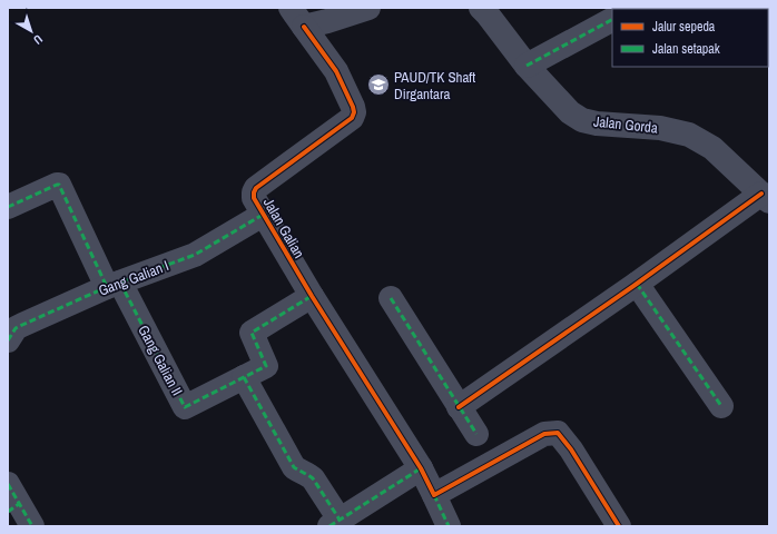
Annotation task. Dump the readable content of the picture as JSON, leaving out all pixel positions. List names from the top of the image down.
{
  "streets": {
    "street": [
      "Jalan Gorda",
      "Jalan Galian",
      "Gang Galian I",
      "Gang Galian II"
    ]
  },
  "crossings": [
    ["Jalan Galian", "Gang Galian I"],
    ["Jalan Galian", "Gang Galian II"],
    ["Gang Galian I", "Gang Galian II"]
  ],
  "places": {
    "school or university": ["PAUD/TK Shaft Dirgantara"]
  },
  "legend": ["Jalur sepeda", "Jalan setapak"],
  "north": "bottom right"
}
